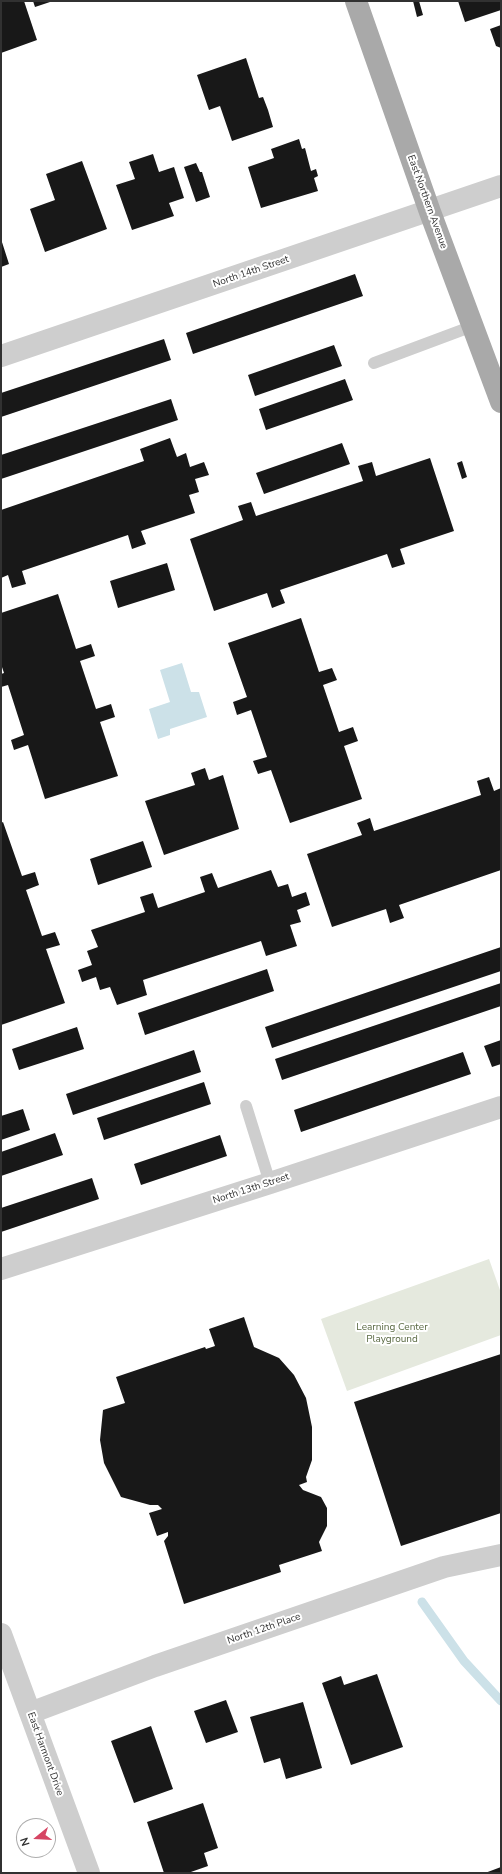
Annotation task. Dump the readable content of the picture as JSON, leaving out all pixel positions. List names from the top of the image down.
{
  "streets": {
    "main road": ["East Northern Avenue"],
    "street": [
      "North 14th Street",
      "North 13th Street",
      "North 12th Place",
      "East Harmont Drive"
    ]
  },
  "crossings": [
    ["East Northern Avenue", "North 14th Street"],
    ["North 12th Place", "East Harmont Drive"]
  ],
  "parks": ["Learning Center Playground"],
  "north": "left"
}
